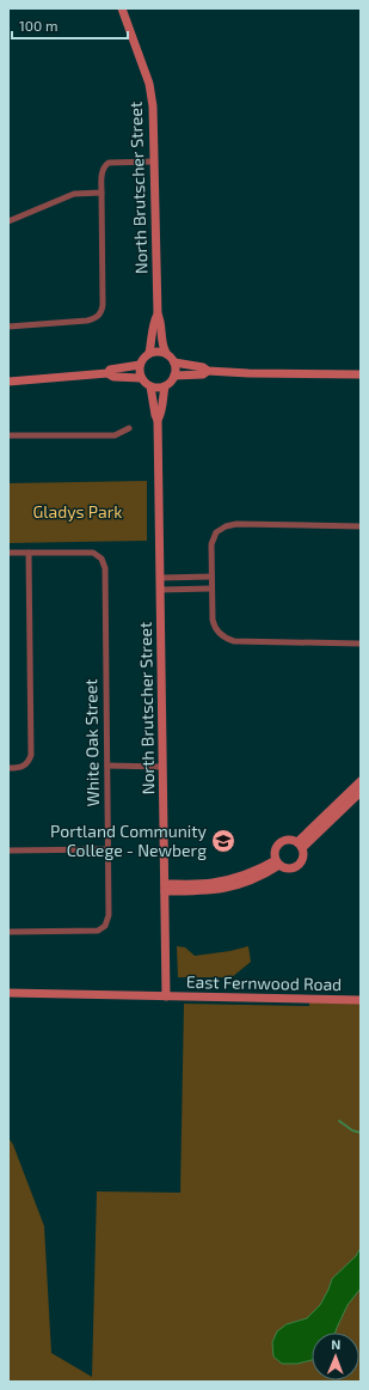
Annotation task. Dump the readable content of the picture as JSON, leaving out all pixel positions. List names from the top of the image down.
{
  "streets": {
    "street": ["North Brutscher Street", "White Oak Street", "East Fernwood Road"]
  },
  "crossings": [
    ["North Brutscher Street", "East Fernwood Road"]
  ],
  "parks": ["Gladys Park"],
  "places": {
    "school or university": ["Portland Community College - Newberg"]
  },
  "scale_bar": "100 m",
  "north": "top"
}
